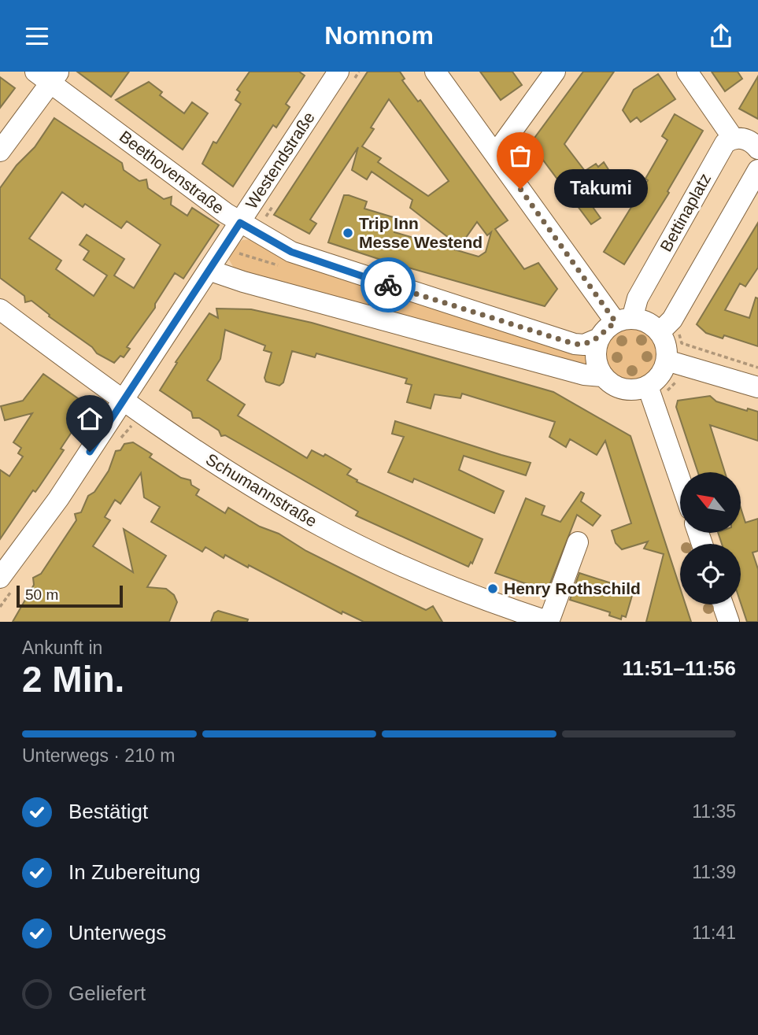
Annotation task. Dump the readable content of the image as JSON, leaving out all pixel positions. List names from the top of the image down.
{
  "streets": {
    "street": [
      "Westendstraße",
      "Beethovenstraße",
      "Bettinaplatz",
      "Schumannstraße"
    ]
  },
  "crossings": [
    ["Westendstraße", "Beethovenstraße"],
    ["Westendstraße", "Schumannstraße"],
    ["Beethovenstraße", "Bettinaplatz"]
  ],
  "places": ["Takumi", "Trip Inn Messe Westend", "Henry Rothschild"],
  "scale_bar": "50 m",
  "north": "top left",
  "page": {
    "header": "Nomnom",
    "bubble": "Takumi",
    "scale": "50 m",
    "heading": ["2 Min.", "Ankunft in", "11:51–11:56"],
    "bar": "Unterwegs · 210 m",
    "list": [
      ["Bestätigt", "11:35"],
      ["In Zubereitung", "11:39"],
      ["Unterwegs", "11:41"],
      "Geliefert"
    ]
  }
}
